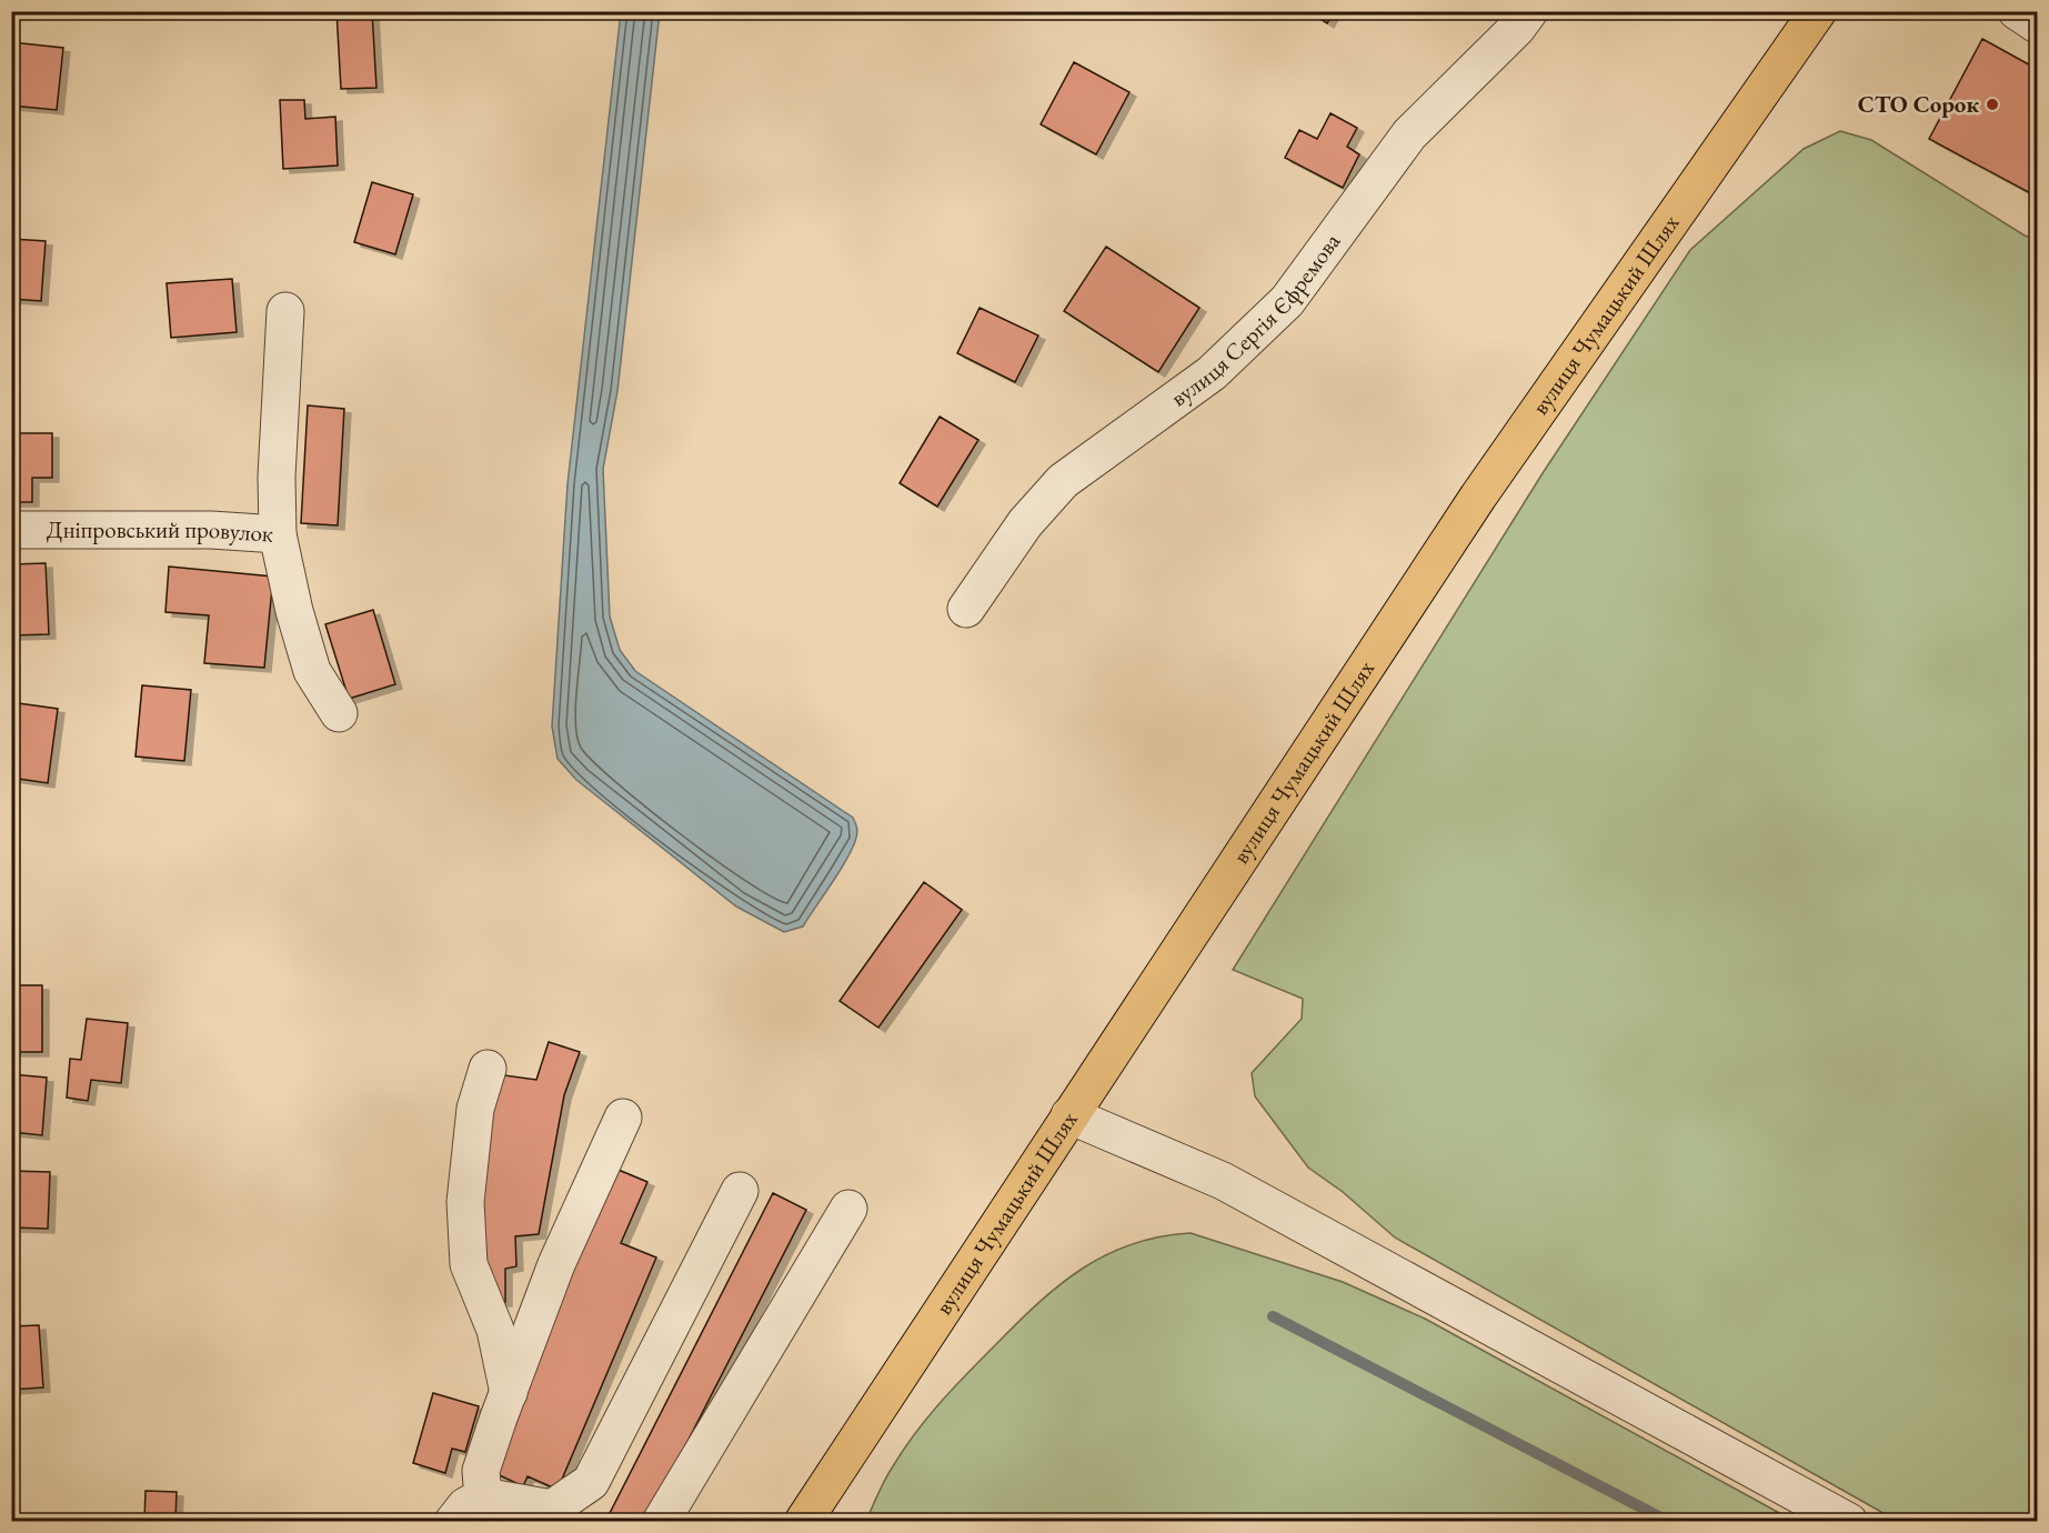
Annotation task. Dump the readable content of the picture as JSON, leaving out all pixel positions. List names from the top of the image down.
{
  "streets": {
    "highway": ["вулиця Чумацький Шлях"],
    "street": ["вулиця Сергія Єфремова", "Дніпровський провулок"]
  },
  "places": ["СТО Сорок"]
}
